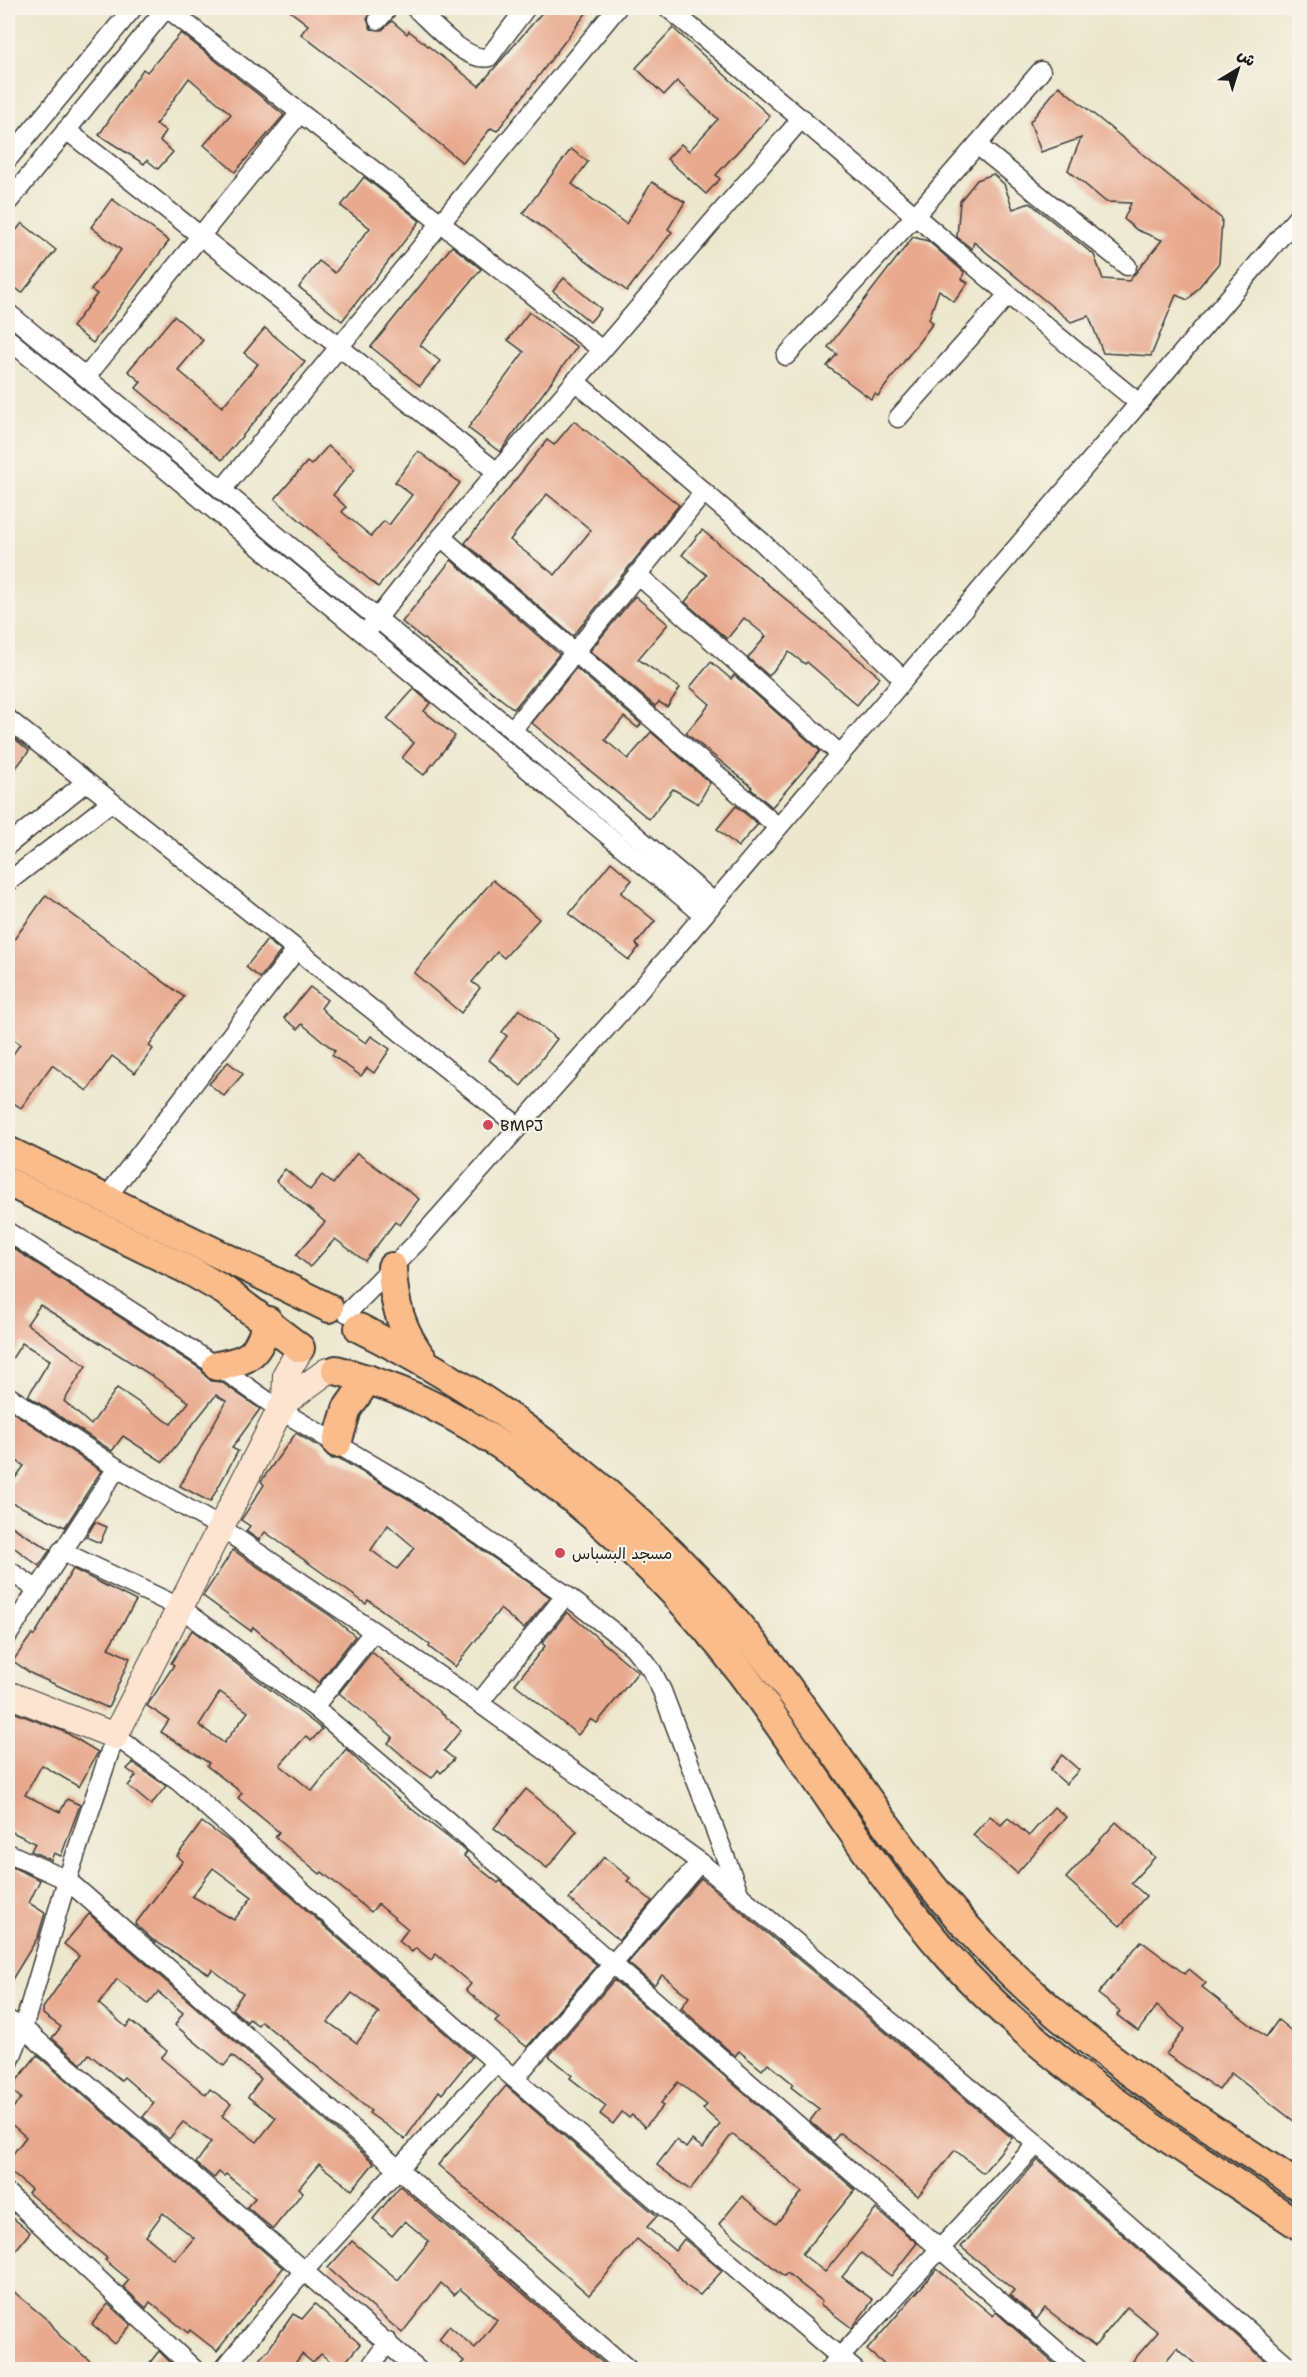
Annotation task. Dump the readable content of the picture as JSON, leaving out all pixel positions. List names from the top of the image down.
{
  "places": ["BMPJ", "مسجد البسباس"],
  "north": "top right"
}
